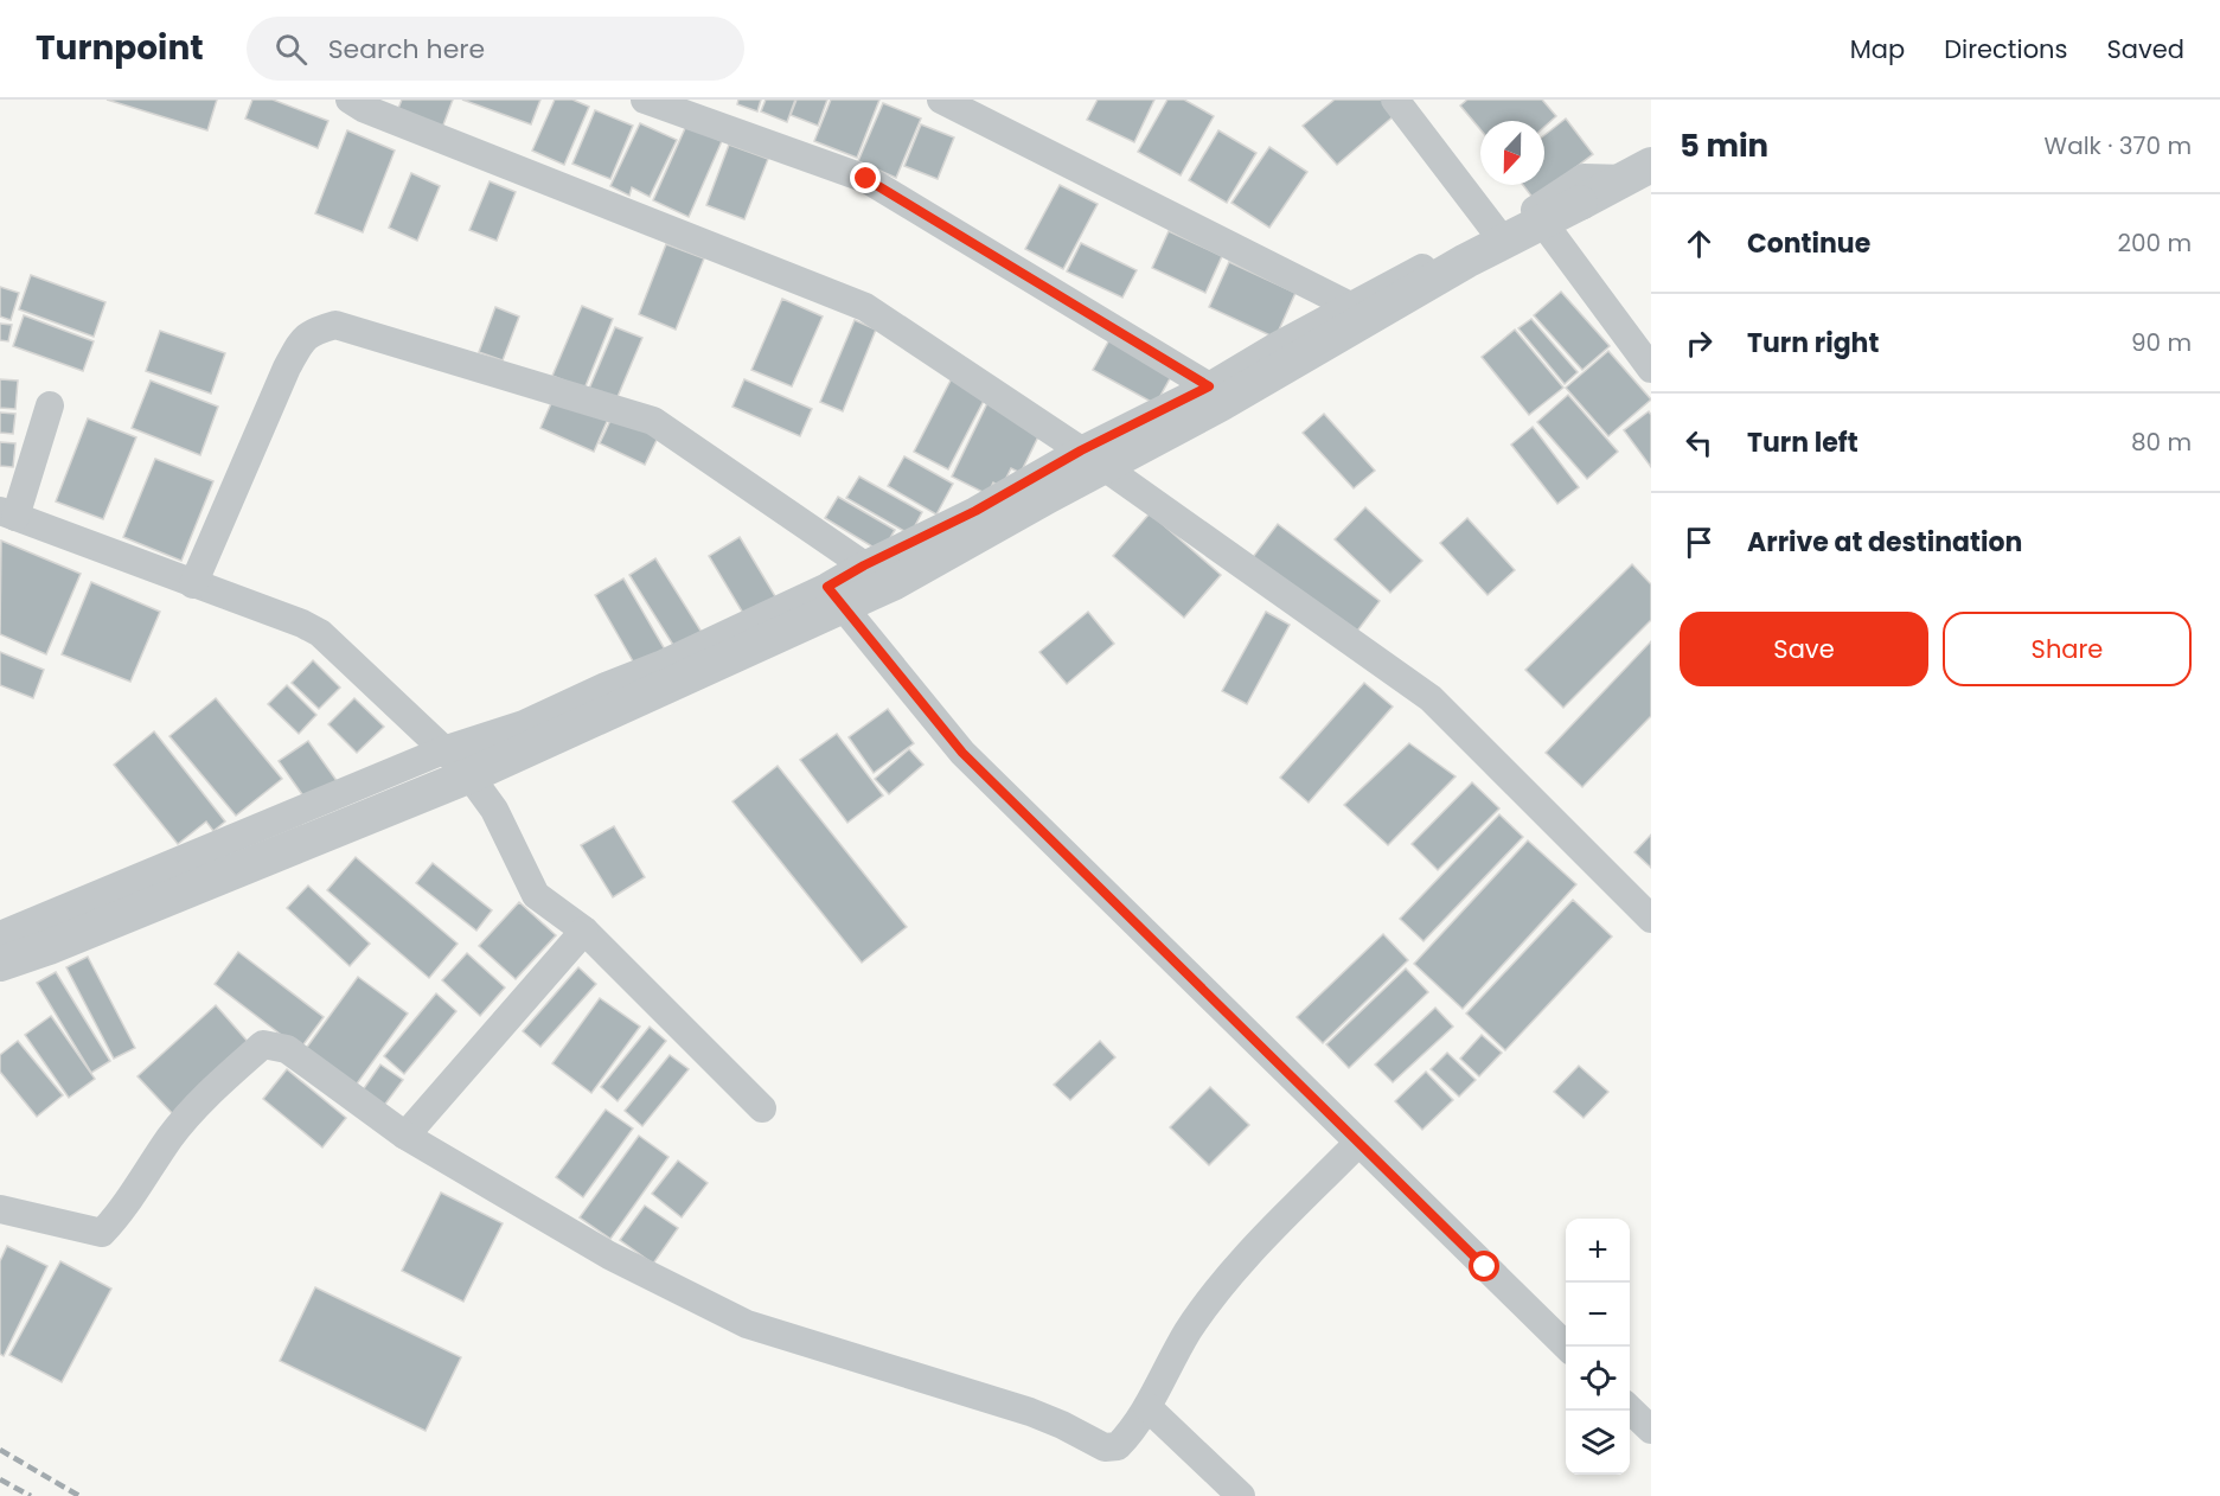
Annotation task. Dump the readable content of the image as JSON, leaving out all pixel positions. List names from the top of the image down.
{
  "north": "bottom",
  "page": {
    "header": "Turnpoint",
    "search": "Search here",
    "nav": ["Map", "Directions", "Saved"],
    "heading": ["5 min", "Walk · 370 m"],
    "list": [
      ["Continue", "200 m"],
      ["Turn right", "90 m"],
      ["Turn left", "80 m"],
      "Arrive at destination"
    ],
    "buttons": ["Save", "Share"],
    "map_buttons": ["+", "−"]
  }
}
